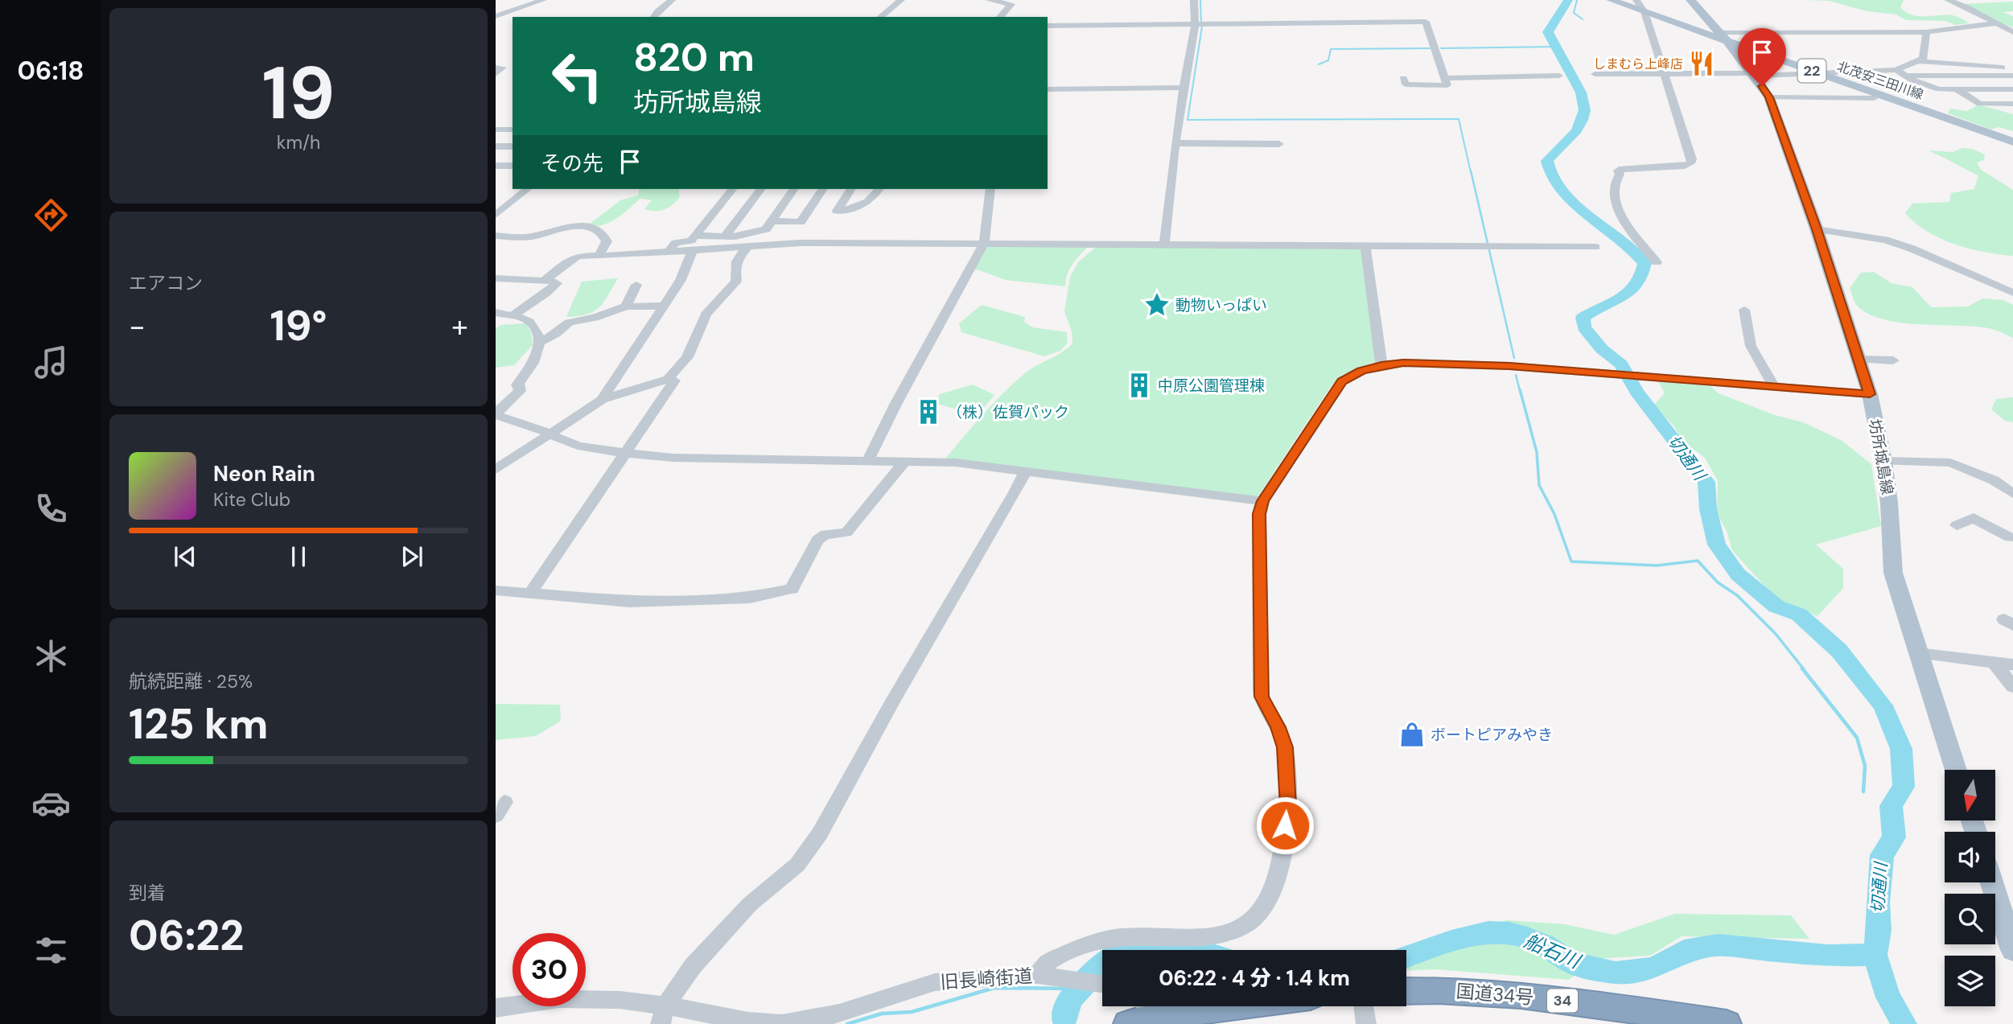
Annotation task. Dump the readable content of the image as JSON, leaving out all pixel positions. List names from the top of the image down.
{
  "streets": {
    "highway": ["国道34号", "34"],
    "main road": ["22", "北茂安三田川線", "坊所城島線"],
    "street": ["旧長崎街道"]
  },
  "crossings": [
    ["北茂安三田川線", "坊所城島線"]
  ],
  "water": ["切通川", "船石川"],
  "places": {
    "restaurant": ["しまむら上峰店"],
    "place": ["動物いっぱい"],
    "building": ["中原公園管理棟", "（株）佐賀パック"],
    "shop": ["ボートピアみやき"]
  },
  "north": "bottom",
  "page": {
    "tabs": "06:18",
    "tile": [
      ["19", "km/h"],
      "エアコン",
      ["航続距離 · 25%", "125 km"],
      ["到着", "06:22"]
    ],
    "turn": ["820 m", "坊所城島線"],
    "then": "その先",
    "heat": ["−", "19°", "+"],
    "song": ["Neon Rain", "Kite Club"],
    "limit": "30",
    "trip": "06:22 · 4 分 · 1.4 km"
  }
}
